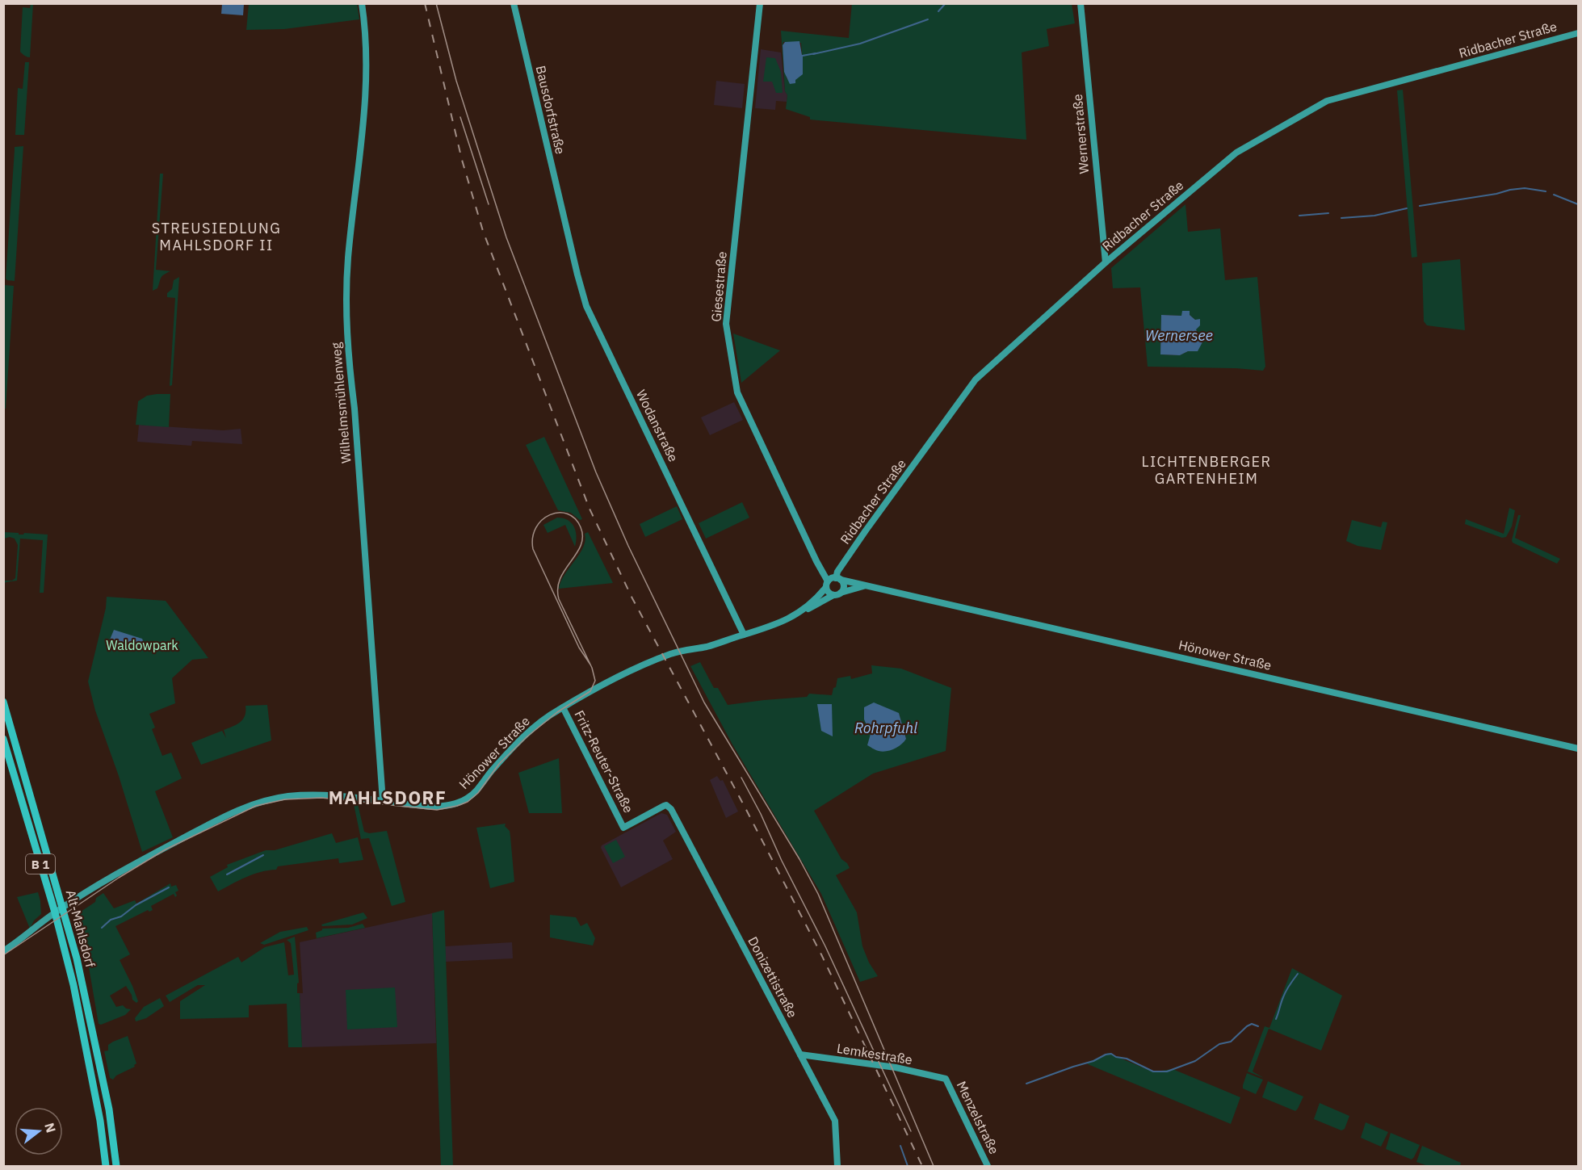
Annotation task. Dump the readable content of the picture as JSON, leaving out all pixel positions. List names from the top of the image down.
{
  "streets": {
    "main road": ["B 1", "Alt-Mahlsdorf"],
    "street": [
      "Ridbacher Straße",
      "Bausdorfstraße",
      "Wernerstraße",
      "Giesestraße",
      "Wilhelmsmühlenweg",
      "Wodanstraße",
      "Hönower Straße",
      "Fritz-Reuter-Straße",
      "Donizettistraße",
      "Lemkestraße",
      "Menzelstraße"
    ]
  },
  "crossings": [
    ["Ridbacher Straße", "Wernerstraße"],
    ["Ridbacher Straße", "Hönower Straße"],
    ["Bausdorfstraße", "Wodanstraße"],
    ["Giesestraße", "Hönower Straße"],
    ["Wilhelmsmühlenweg", "Hönower Straße"],
    ["Wodanstraße", "Hönower Straße"],
    ["Hönower Straße", "Fritz-Reuter-Straße"],
    ["Hönower Straße", "Alt-Mahlsdorf"],
    ["Fritz-Reuter-Straße", "Donizettistraße"],
    ["Donizettistraße", "Lemkestraße"],
    ["Lemkestraße", "Menzelstraße"]
  ],
  "districts": ["STREUSIEDLUNG MAHLSDORF II", "LICHTENBERGER GARTENHEIM", "MAHLSDORF"],
  "water": ["Wernersee", "Rohrpfuhl"],
  "parks": ["Waldowpark"],
  "north": "right"
}
